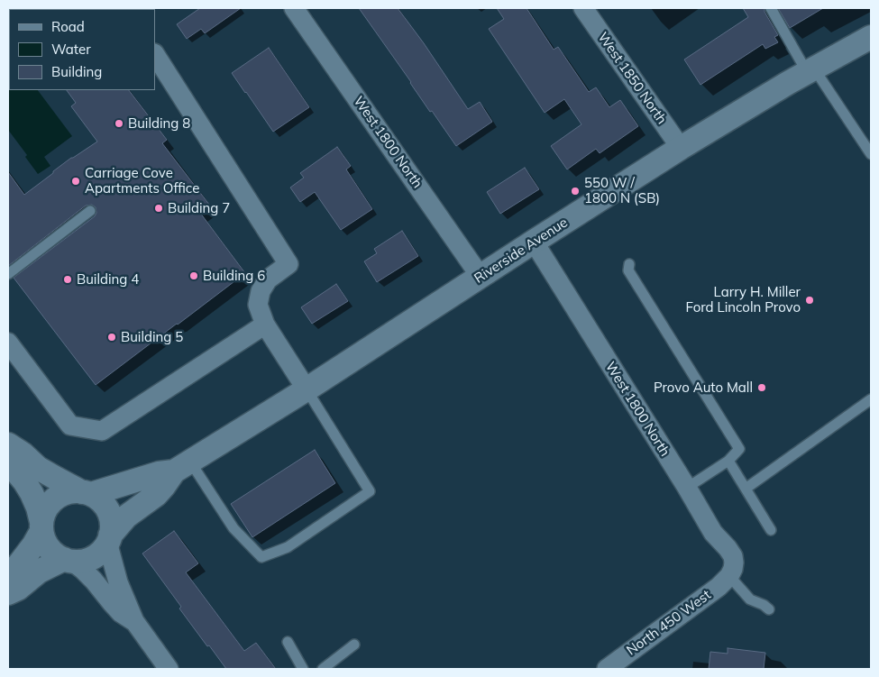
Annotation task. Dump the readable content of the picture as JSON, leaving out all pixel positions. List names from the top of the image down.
{
  "streets": {
    "street": [
      "West 1850 North",
      "West 1800 North",
      "Riverside Avenue",
      "North 450 West"
    ]
  },
  "crossings": [
    ["West 1850 North", "Riverside Avenue"],
    ["West 1800 North", "Riverside Avenue"],
    ["West 1800 North", "North 450 West"]
  ],
  "places": [
    "Building 8",
    "Carriage Cove Apartments Office",
    "550 W / 1800 N (SB)",
    "Building 7",
    "Building 6",
    "Building 4",
    "Larry H. Miller Ford Lincoln Provo",
    "Building 5",
    "Provo Auto Mall"
  ],
  "legend": ["Road", "Water", "Building"]
}
